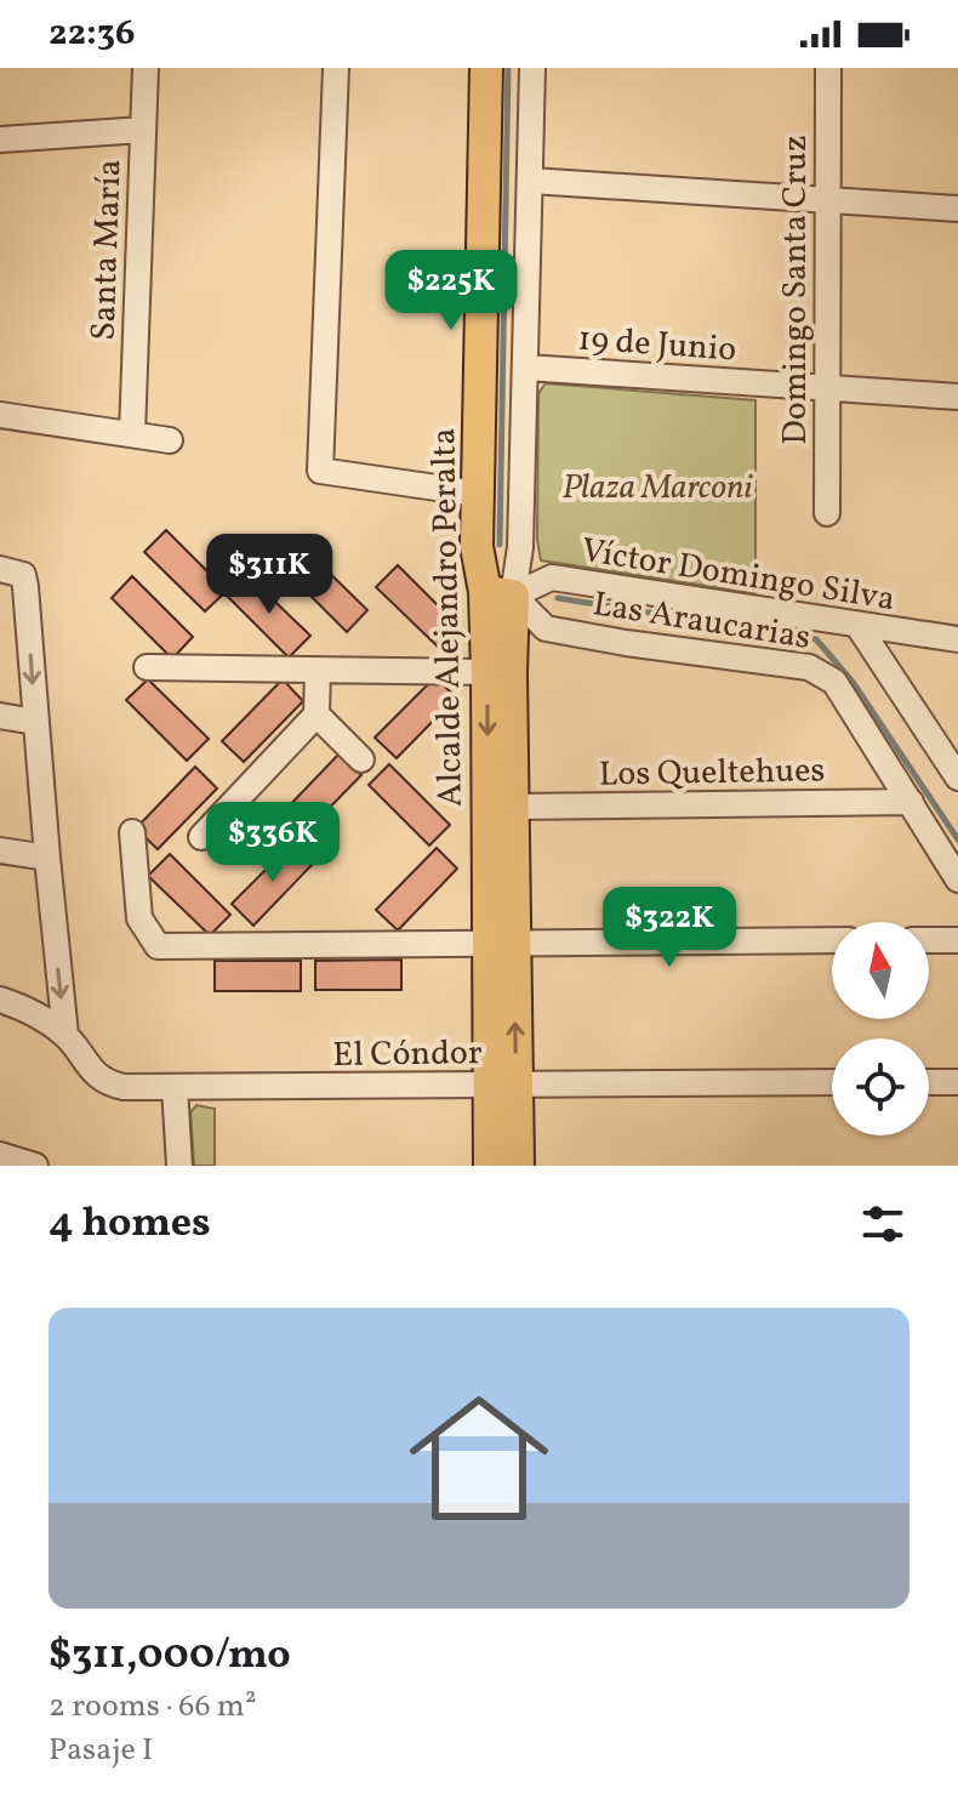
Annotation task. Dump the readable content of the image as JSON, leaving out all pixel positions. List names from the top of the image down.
{
  "streets": {
    "main road": ["Alcalde Alejandro Peralta"],
    "street": [
      "Santa María",
      "Domingo Santa Cruz",
      "19 de Junio",
      "Víctor Domingo Silva",
      "Las Araucarias",
      "Los Queltehues",
      "El Cóndor"
    ]
  },
  "crossings": [
    ["Domingo Santa Cruz", "19 de Junio"],
    ["19 de Junio", "Alcalde Alejandro Peralta"],
    ["Víctor Domingo Silva", "Alcalde Alejandro Peralta"],
    ["Víctor Domingo Silva", "Las Araucarias"],
    ["Alcalde Alejandro Peralta", "Las Araucarias"],
    ["Alcalde Alejandro Peralta", "Los Queltehues"],
    ["Alcalde Alejandro Peralta", "El Cóndor"],
    ["Las Araucarias", "Los Queltehues"]
  ],
  "parks": ["Plaza Marconi"],
  "north": "top",
  "page": {
    "status": "22:36",
    "price": [
      "$225K",
      "$311K",
      "$336K",
      "$322K"
    ],
    "heading": "4 homes",
    "list": [
      {
        "name": "$311,000/mo",
        "note": "2 rooms · 66 m² · Pasaje I"
      }
    ]
  }
}
